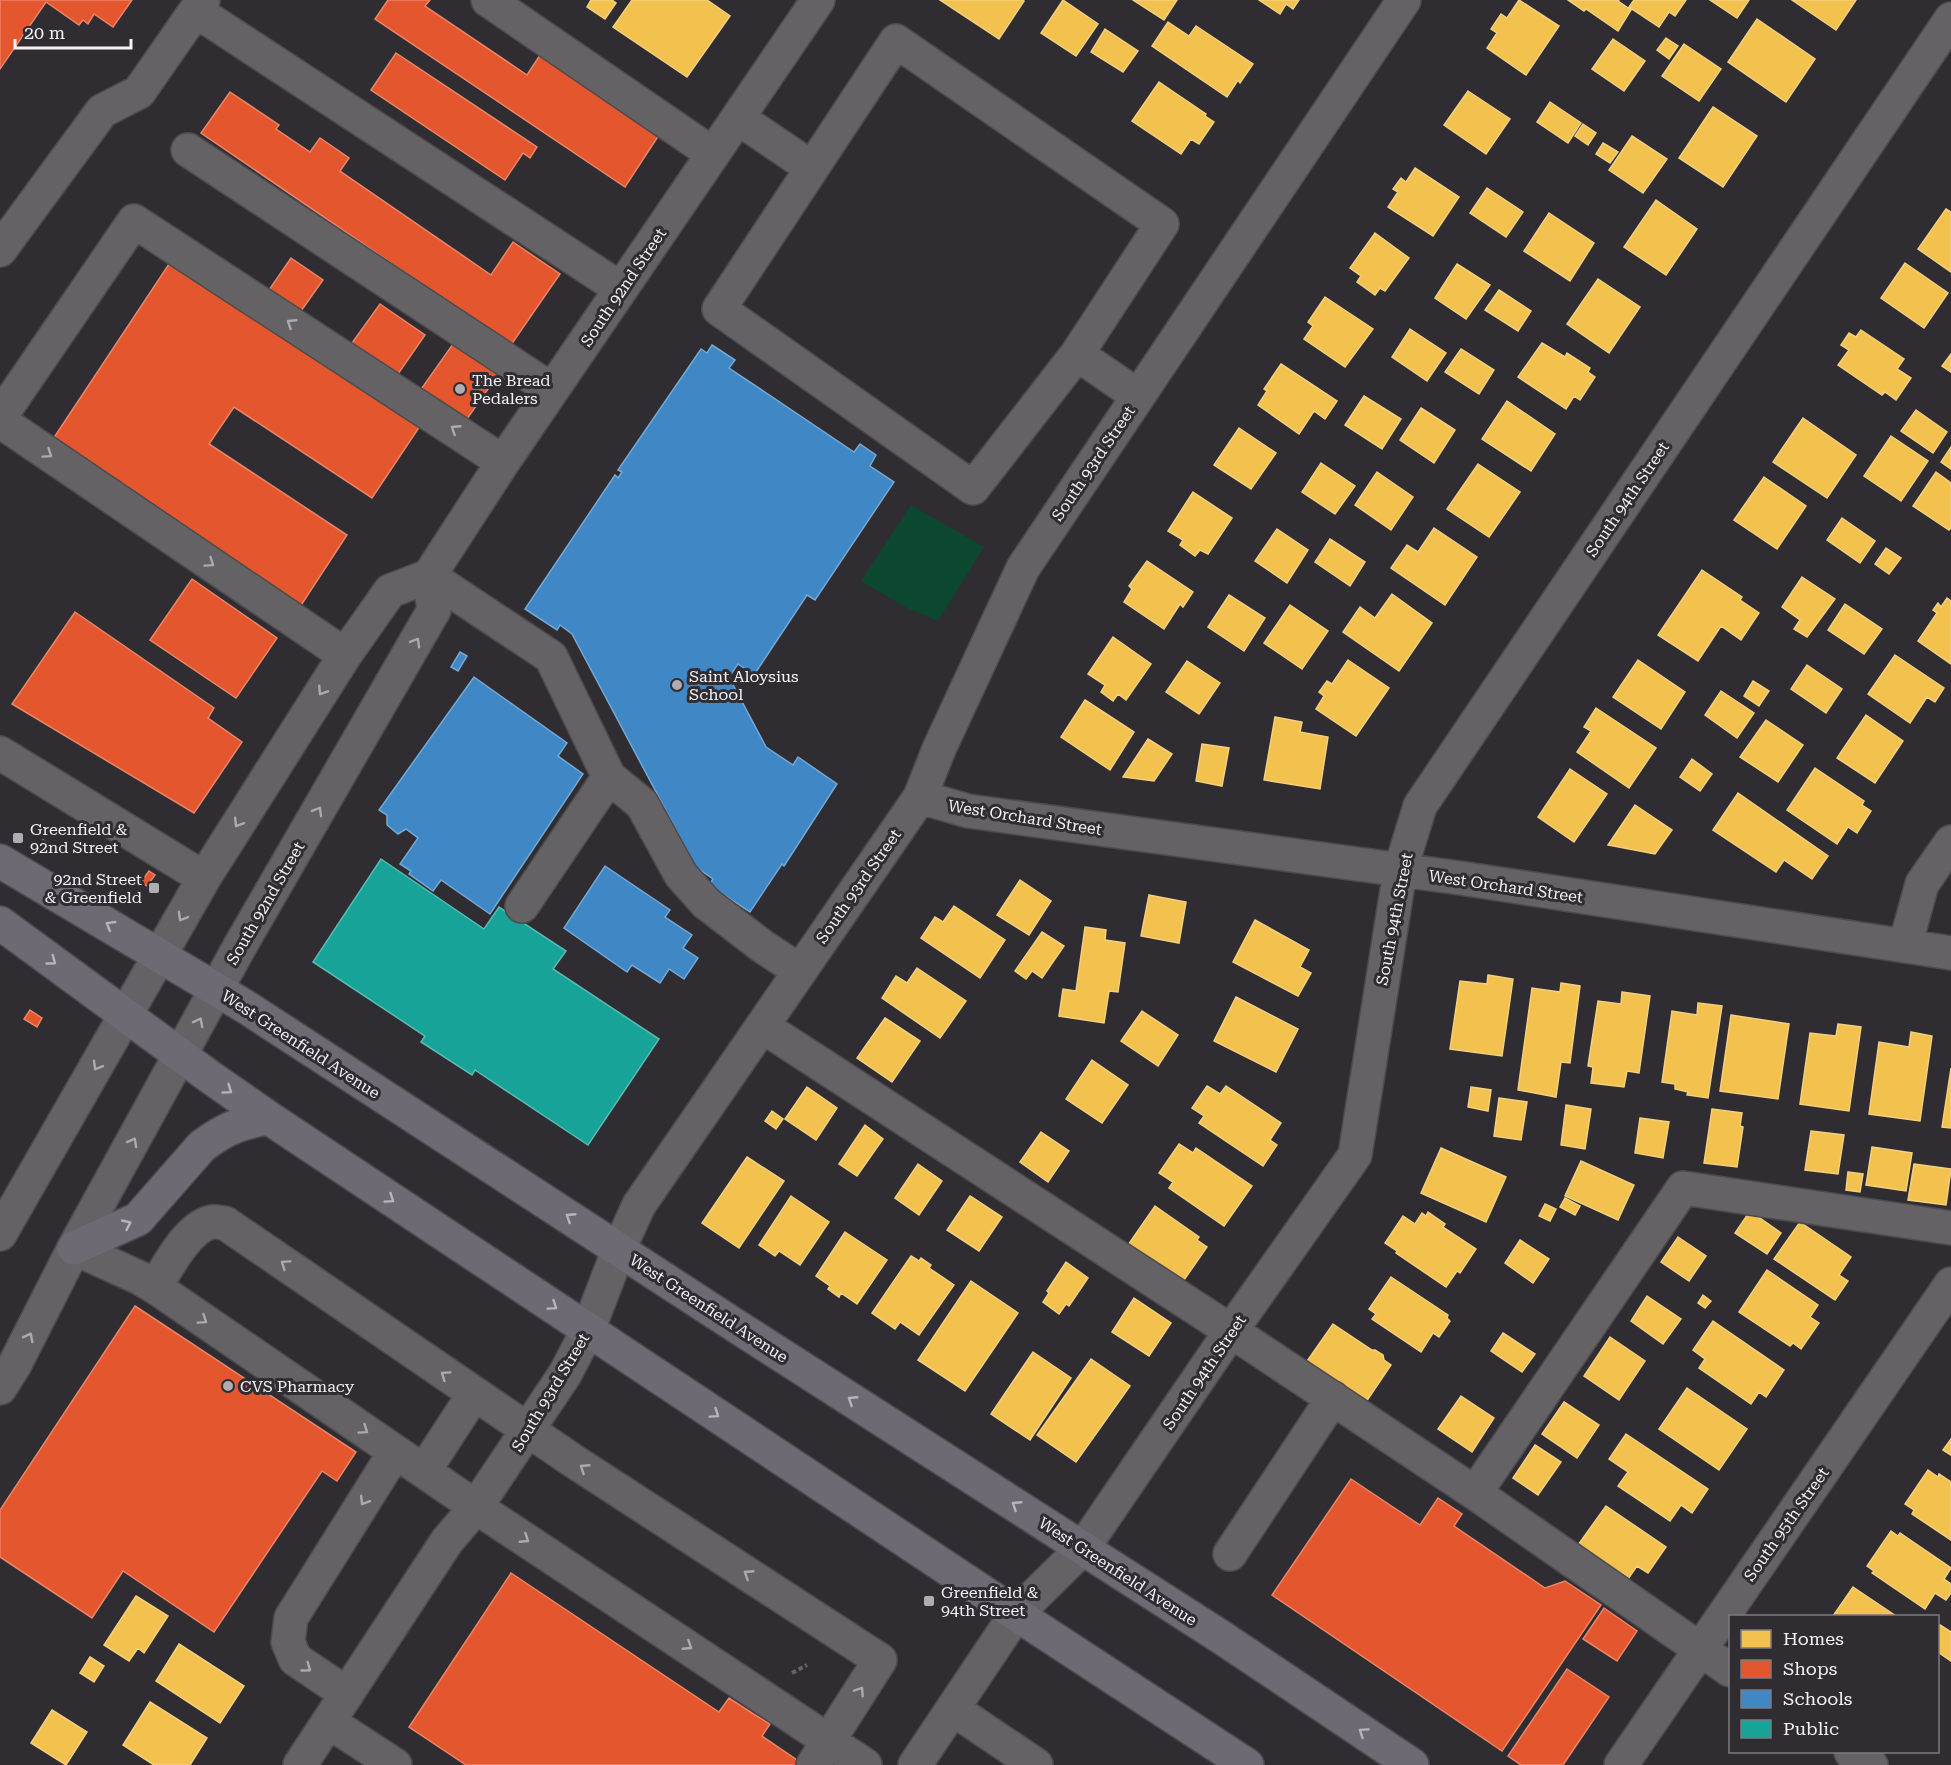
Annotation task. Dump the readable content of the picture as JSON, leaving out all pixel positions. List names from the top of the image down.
{
  "streets": {
    "main road": ["West Greenfield Avenue"],
    "street": [
      "South 92nd Street",
      "South 93rd Street",
      "South 94th Street",
      "West Orchard Street",
      "South 95th Street"
    ]
  },
  "crossings": [
    ["South 92nd Street", "West Greenfield Avenue"],
    ["South 93rd Street", "West Orchard Street"],
    ["South 93rd Street", "West Greenfield Avenue"],
    ["South 94th Street", "West Orchard Street"],
    ["South 94th Street", "West Greenfield Avenue"]
  ],
  "places": {
    "other": ["The Bread Pedalers", "Saint Aloysius School", "CVS Pharmacy"],
    "transit": ["Greenfield & 92nd Street", "92nd Street & Greenfield", "Greenfield & 94th Street"]
  },
  "legend": [
    "Homes",
    "Shops",
    "Schools",
    "Public"
  ],
  "scale_bar": "20 m"
}
